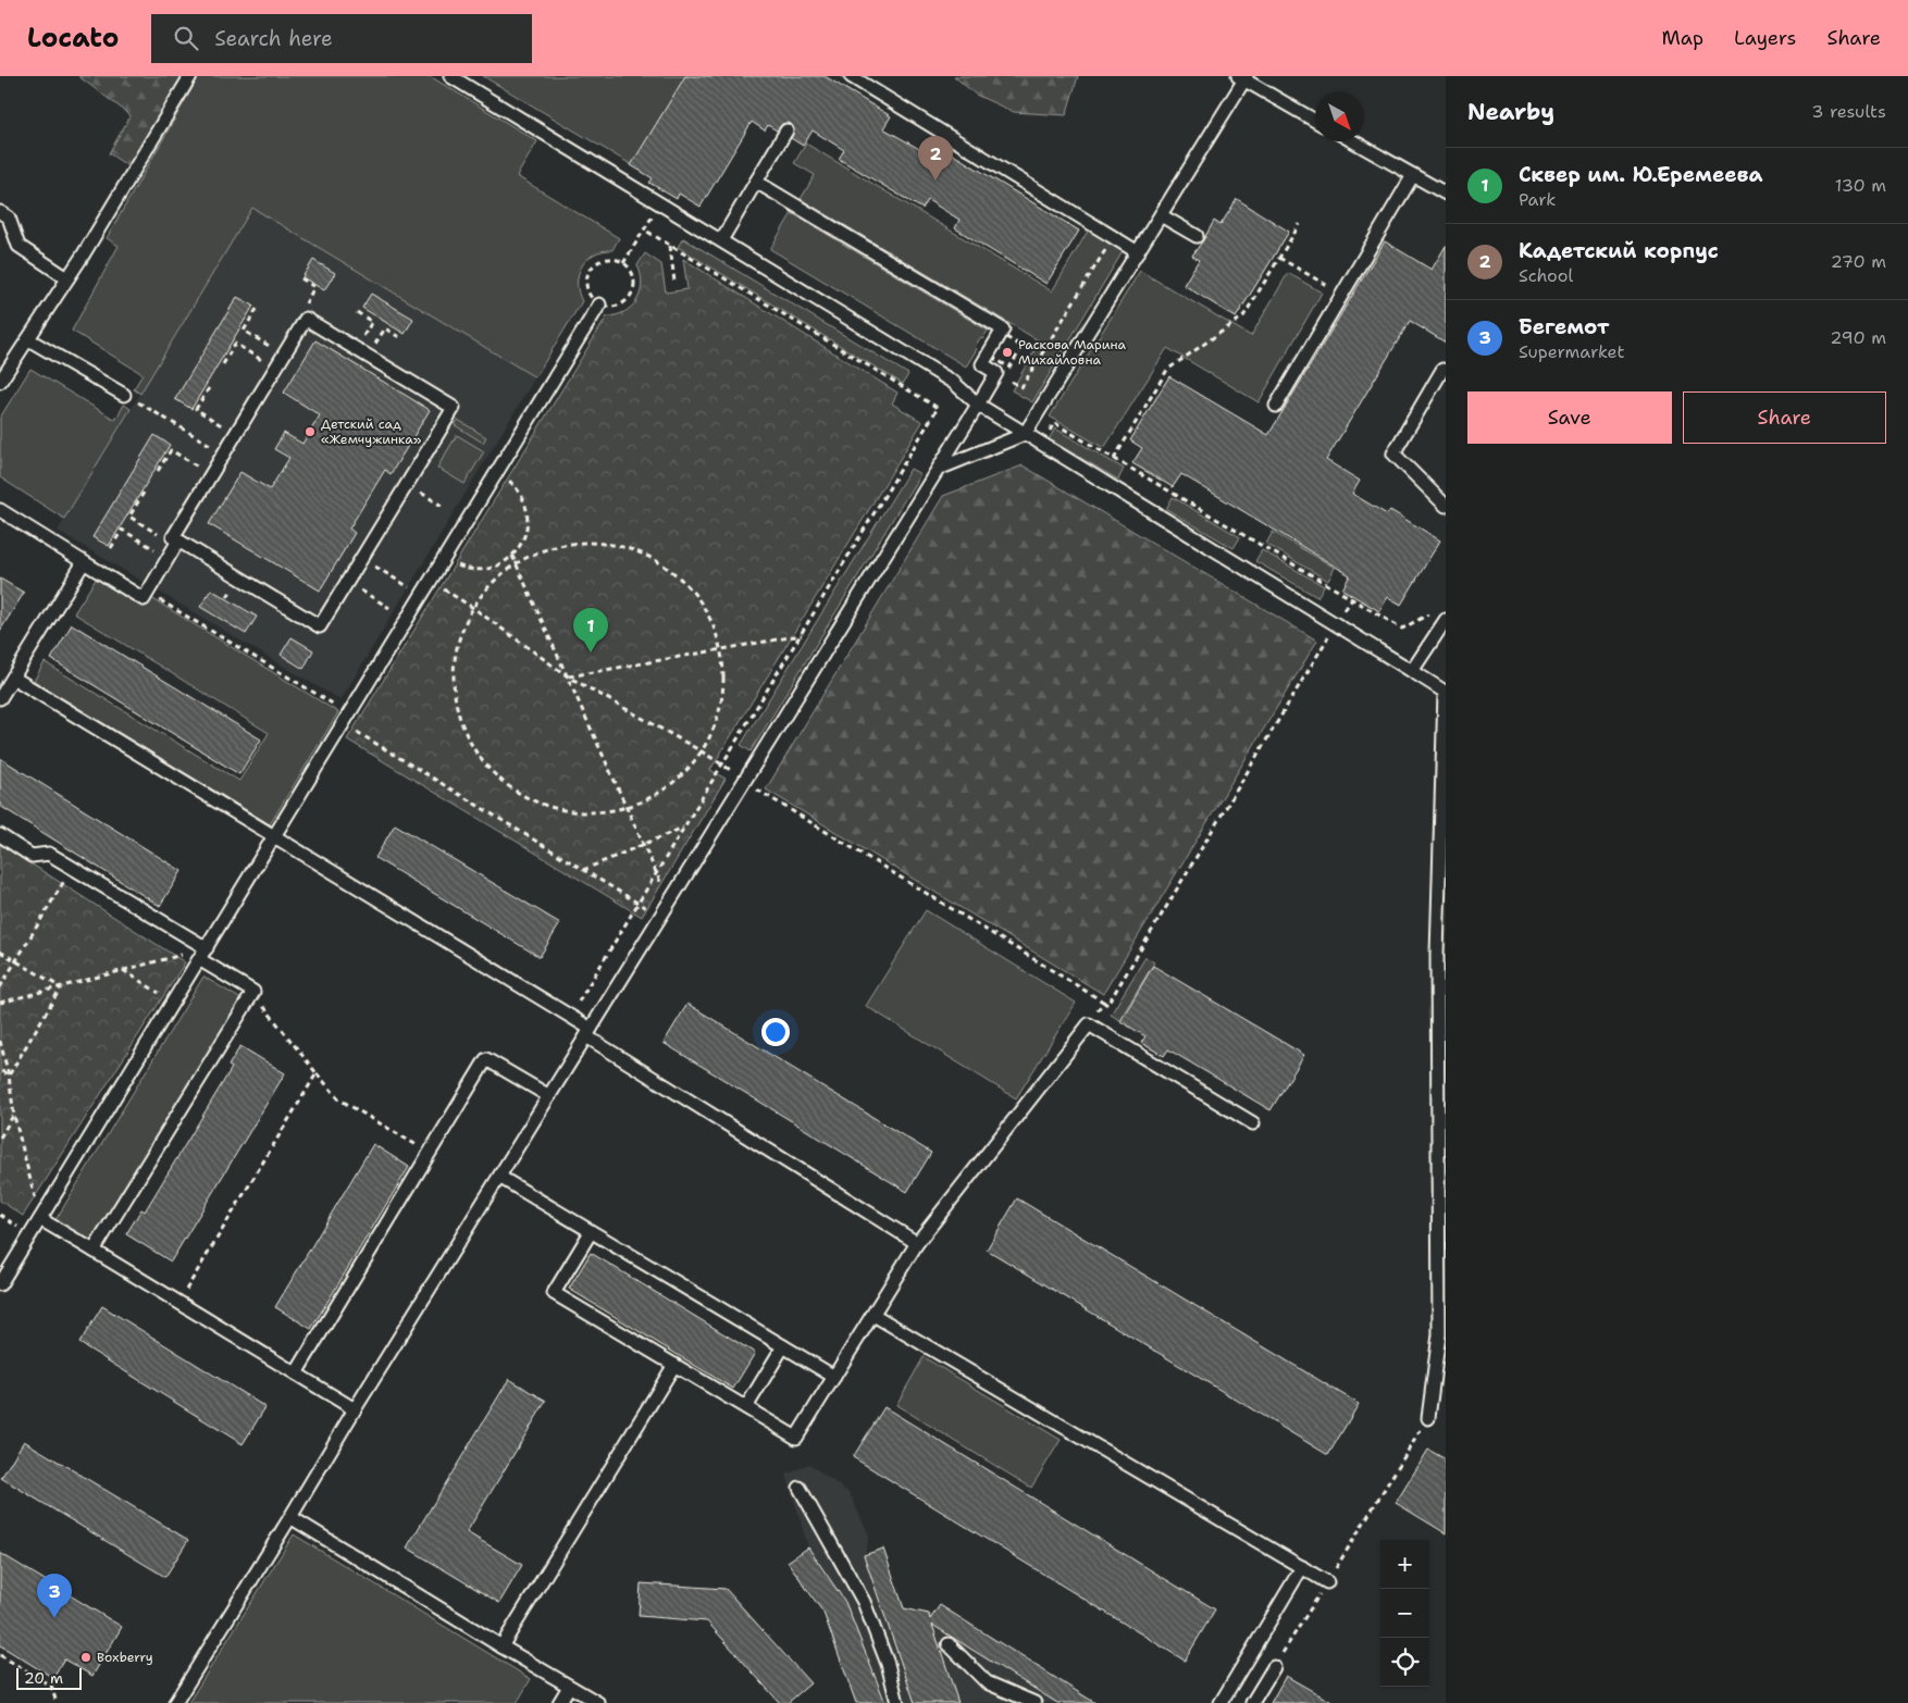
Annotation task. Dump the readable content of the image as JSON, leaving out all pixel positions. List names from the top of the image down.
{
  "places": ["Раскова Марина Михайловна", "Детский сад «Жемчужинка»", "Boxberry"],
  "scale_bar": "20 m",
  "north": "bottom right",
  "page": {
    "header": "Locato",
    "search": "Search here",
    "nav": ["Map", "Layers", "Share"],
    "heading": ["Nearby", "3 results"],
    "pins": ["2", "1", "3"],
    "list": [
      {
        "mark": "1",
        "name": "Сквер им. Ю.Еремеева",
        "note": "Park",
        "value": "130 m"
      },
      {
        "mark": "2",
        "name": "Кадетский корпус",
        "note": "School",
        "value": "270 m"
      },
      {
        "mark": "3",
        "name": "Бегемот",
        "note": "Supermarket",
        "value": "290 m"
      }
    ],
    "buttons": ["Save", "Share"],
    "map_buttons": ["+", "−"],
    "scale": "20 m"
  }
}
